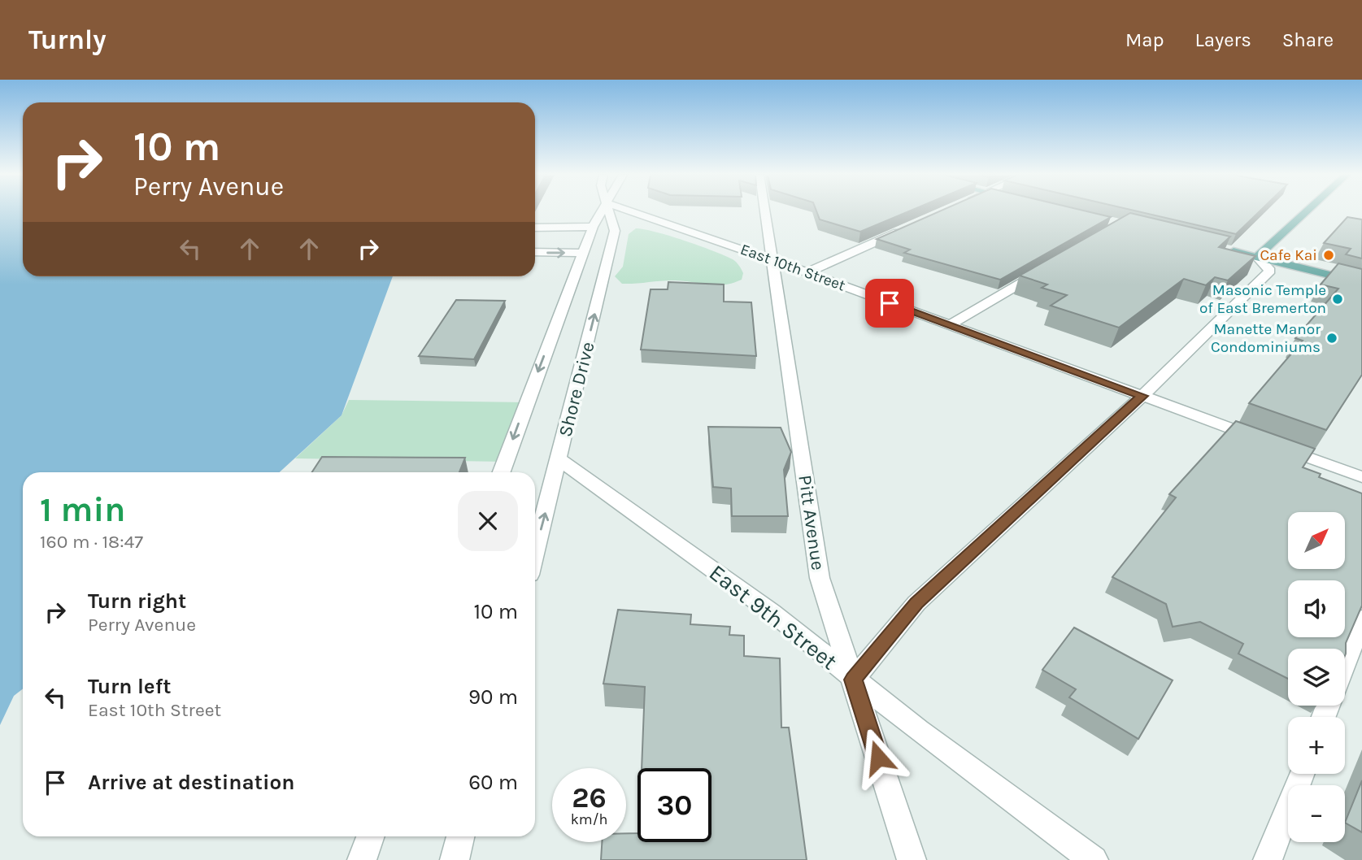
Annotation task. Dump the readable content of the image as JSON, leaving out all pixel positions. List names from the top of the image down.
{
  "streets": {
    "street": [
      "East 10th Street",
      "Shore Drive",
      "Pitt Avenue",
      "East 9th Street"
    ]
  },
  "crossings": [
    ["East 10th Street", "Pitt Avenue"],
    ["Shore Drive", "East 9th Street"],
    ["Pitt Avenue", "East 9th Street"]
  ],
  "places": ["Cafe Kai", "Masonic Temple of East Bremerton", "Manette Manor Condominiums"],
  "north": "top right",
  "page": {
    "header": "Turnly",
    "nav": ["Map", "Layers", "Share"],
    "turn": ["10 m", "Perry Avenue"],
    "heading": ["1 min", "160 m · 18:47"],
    "map_buttons": ["+", "−"],
    "list": [
      {
        "name": "Turn right",
        "note": "Perry Avenue",
        "value": "10 m"
      },
      {
        "name": "Turn left",
        "note": "East 10th Street",
        "value": "90 m"
      },
      {
        "name": "Arrive at destination",
        "value": "60 m"
      }
    ],
    "speed": "26 km/h",
    "limit": "30"
  }
}
